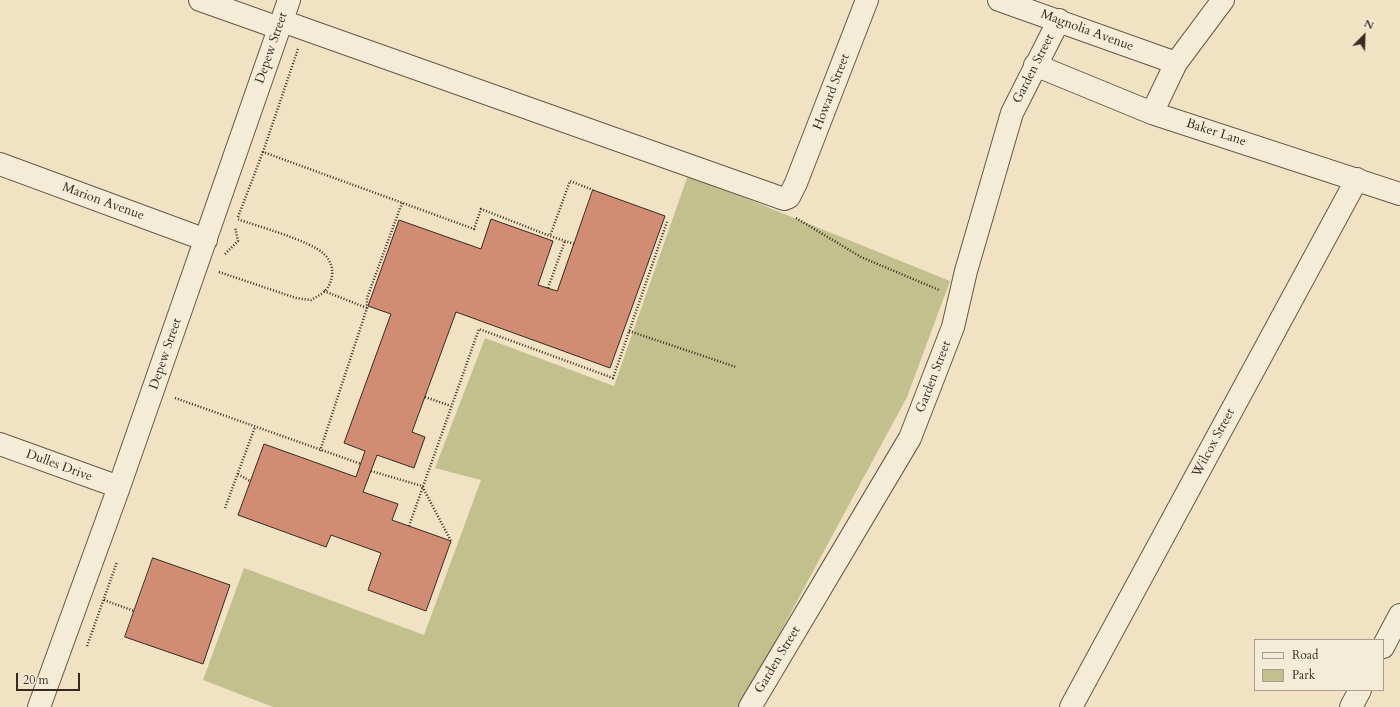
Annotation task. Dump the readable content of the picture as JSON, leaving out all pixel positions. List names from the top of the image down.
{
  "streets": {
    "street": [
      "Magnolia Avenue",
      "Depew Street",
      "Garden Street",
      "Howard Street",
      "Baker Lane",
      "Marion Avenue",
      "Wilcox Street",
      "Dulles Drive"
    ]
  },
  "crossings": [
    ["Magnolia Avenue", "Garden Street"],
    ["Depew Street", "Marion Avenue"],
    ["Depew Street", "Dulles Drive"],
    ["Garden Street", "Baker Lane"],
    ["Baker Lane", "Wilcox Street"]
  ],
  "legend": ["Road", "Park"],
  "scale_bar": "20 m",
  "north": "top right"
}
